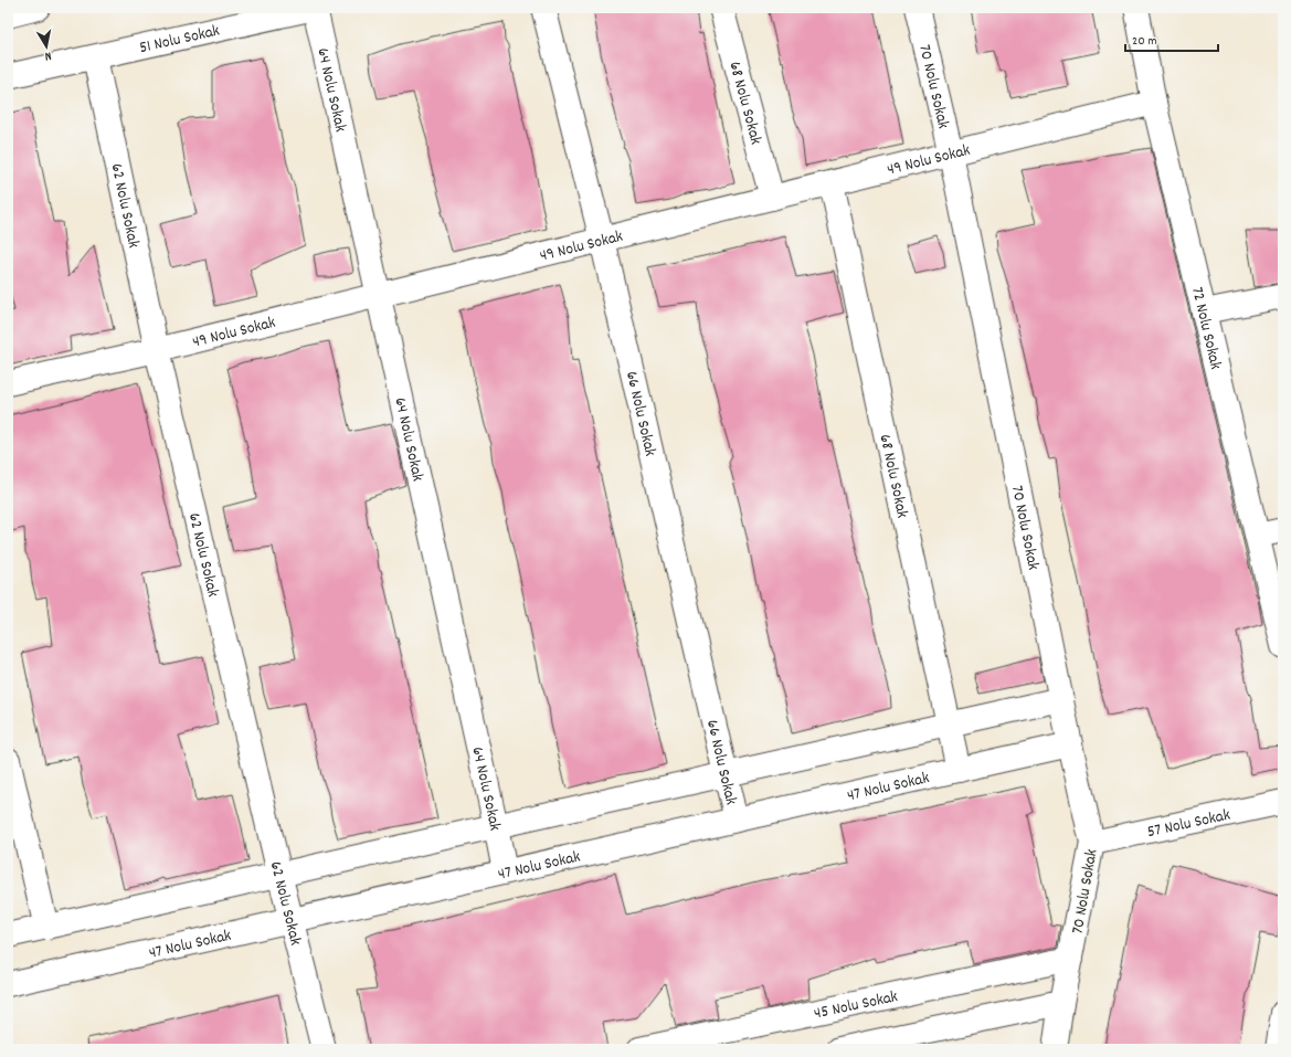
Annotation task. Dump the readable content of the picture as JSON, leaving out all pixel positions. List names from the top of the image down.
{
  "streets": {
    "street": [
      "51 Nolu Sokak",
      "70 Nolu Sokak",
      "64 Nolu Sokak",
      "68 Nolu Sokak",
      "49 Nolu Sokak",
      "62 Nolu Sokak",
      "72 Nolu Sokak",
      "66 Nolu Sokak",
      "47 Nolu Sokak",
      "57 Nolu Sokak",
      "45 Nolu Sokak"
    ]
  },
  "crossings": [
    ["51 Nolu Sokak", "64 Nolu Sokak"],
    ["51 Nolu Sokak", "62 Nolu Sokak"],
    ["70 Nolu Sokak", "49 Nolu Sokak"],
    ["70 Nolu Sokak", "47 Nolu Sokak"],
    ["70 Nolu Sokak", "57 Nolu Sokak"],
    ["70 Nolu Sokak", "45 Nolu Sokak"],
    ["64 Nolu Sokak", "49 Nolu Sokak"],
    ["64 Nolu Sokak", "47 Nolu Sokak"],
    ["68 Nolu Sokak", "49 Nolu Sokak"],
    ["68 Nolu Sokak", "47 Nolu Sokak"],
    ["49 Nolu Sokak", "62 Nolu Sokak"],
    ["49 Nolu Sokak", "72 Nolu Sokak"],
    ["49 Nolu Sokak", "66 Nolu Sokak"],
    ["62 Nolu Sokak", "47 Nolu Sokak"],
    ["66 Nolu Sokak", "47 Nolu Sokak"]
  ],
  "scale_bar": "20 m",
  "north": "bottom"
}
